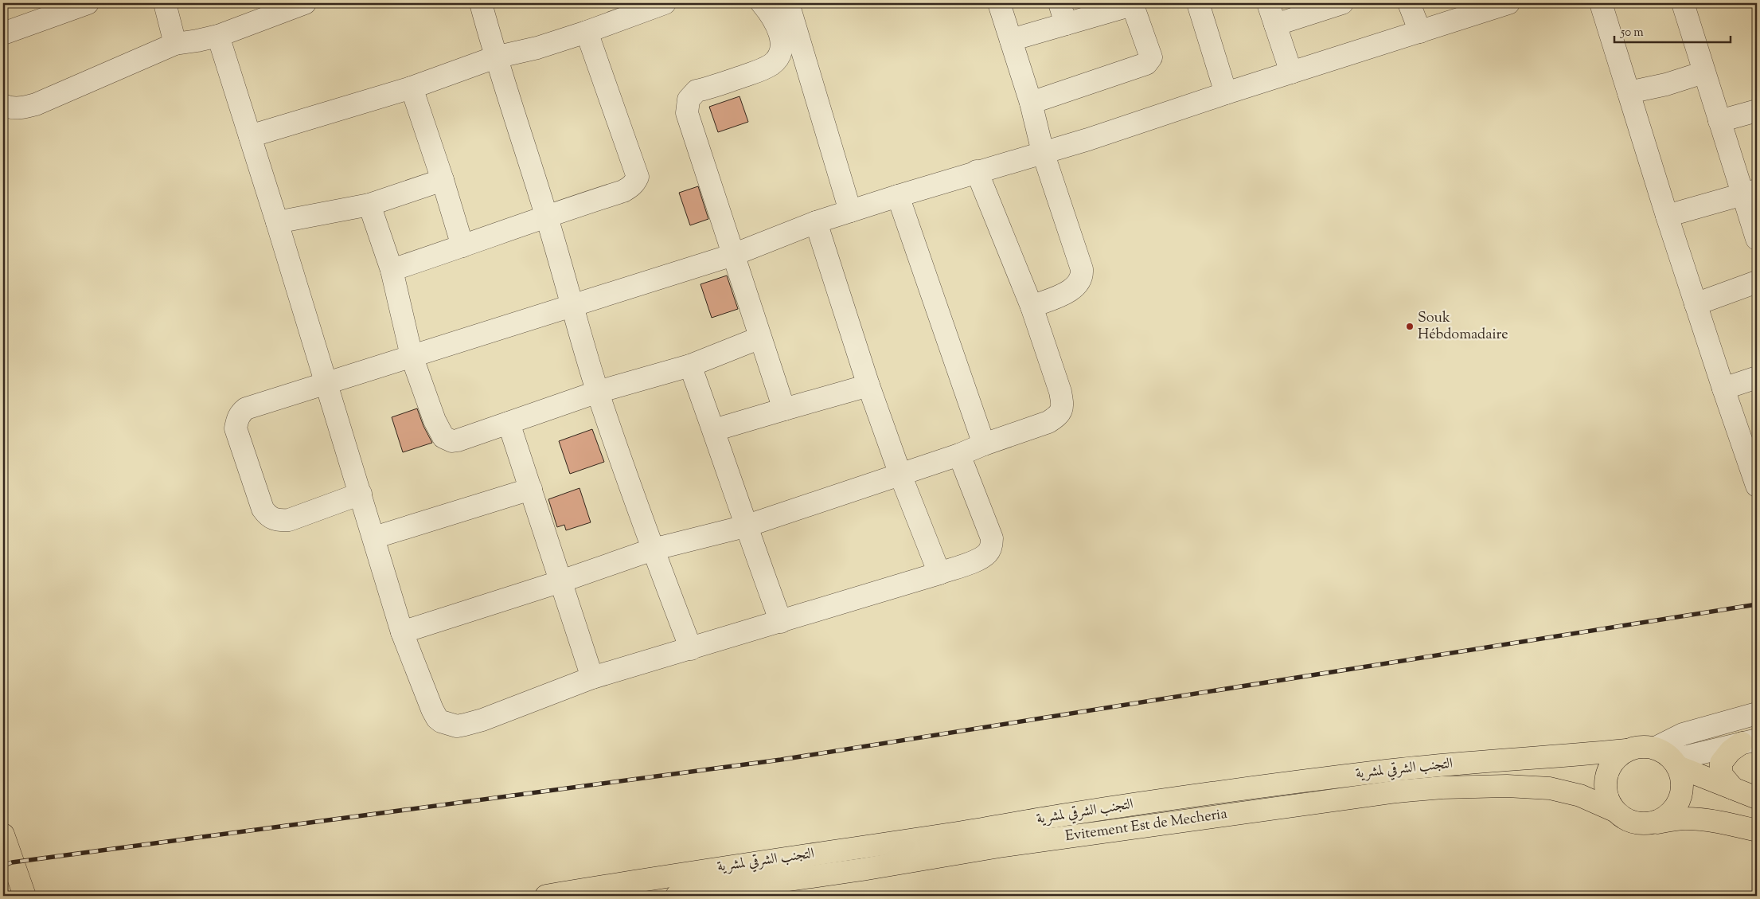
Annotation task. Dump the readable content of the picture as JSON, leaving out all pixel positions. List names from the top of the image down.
{
  "streets": {
    "main road": ["التجنب الشرقي لمشرية", "Evitement Est de Mecheria"]
  },
  "crossings": [
    ["التجنب الشرقي لمشرية", "Evitement Est de Mecheria"]
  ],
  "places": ["Souk Hébdomadaire"],
  "scale_bar": "50 m"
}
